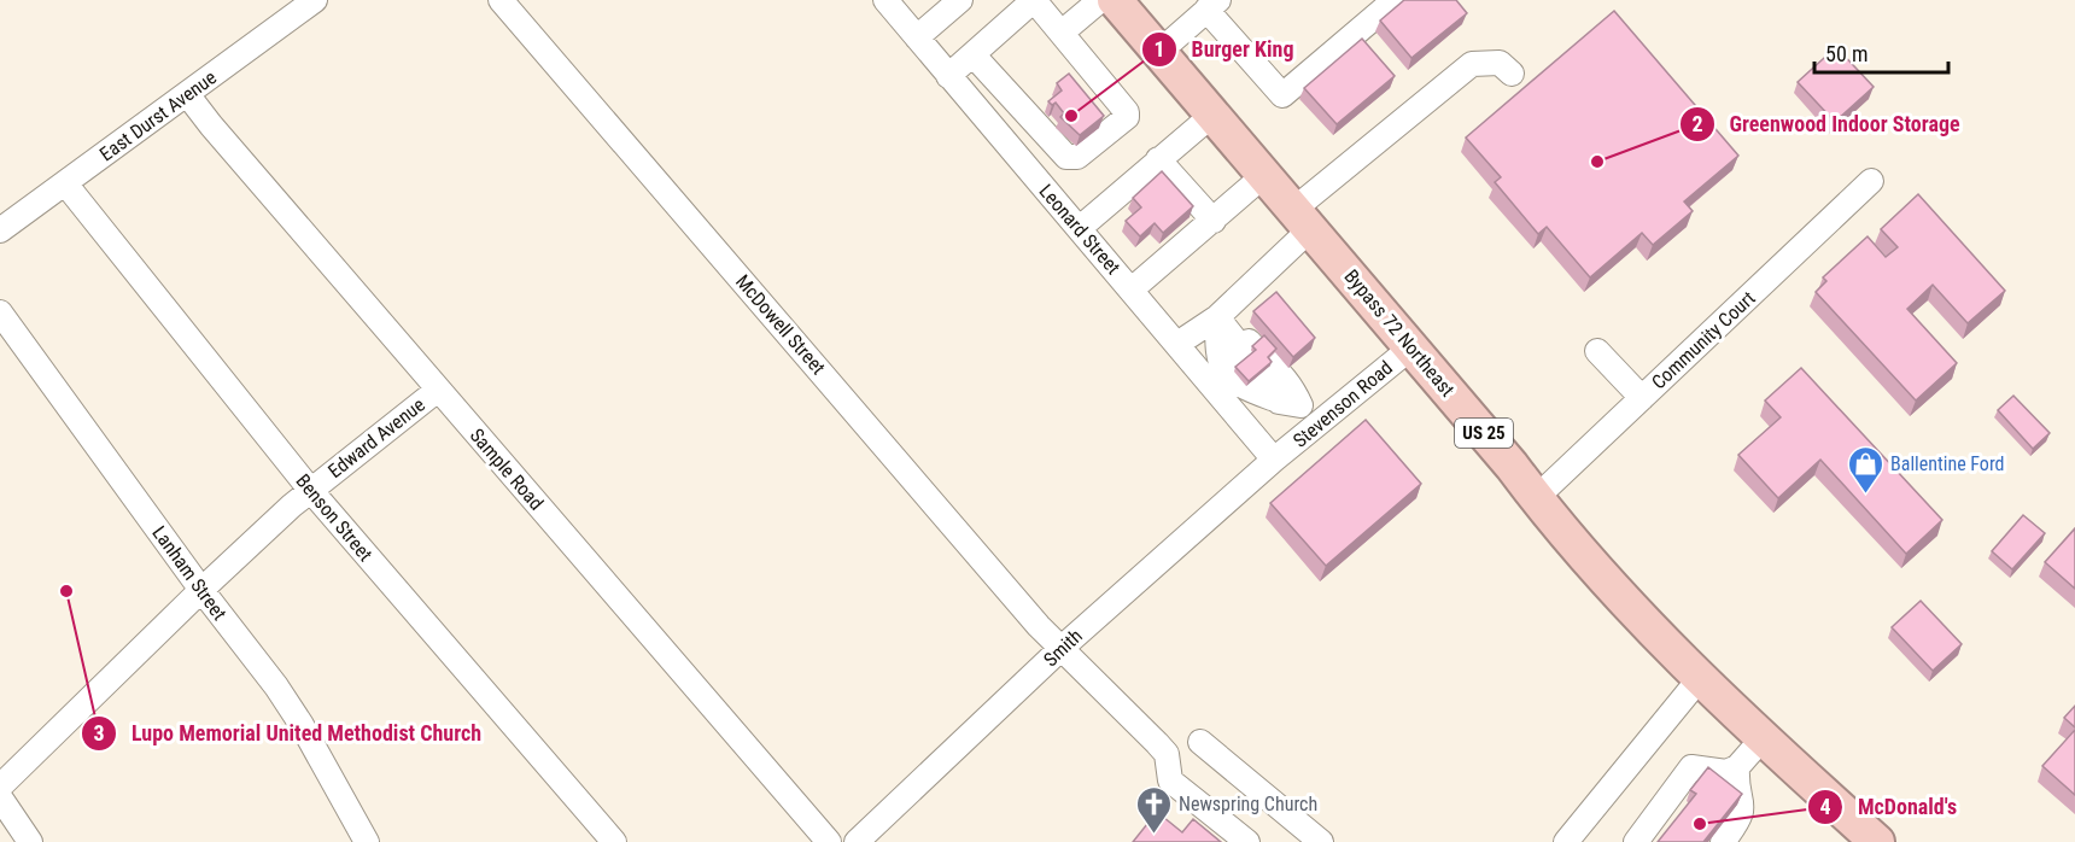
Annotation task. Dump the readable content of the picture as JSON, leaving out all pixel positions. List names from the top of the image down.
{
  "streets": {
    "highway": ["Bypass 72 Northeast", "US 25"],
    "street": [
      "East Durst Avenue",
      "Leonard Street",
      "McDowell Street",
      "Community Court",
      "Stevenson Road",
      "Edward Avenue",
      "Sample Road",
      "Benson Street",
      "Lanham Street",
      "Smith"
    ]
  },
  "crossings": [
    ["East Durst Avenue", "Sample Road"],
    ["East Durst Avenue", "Benson Street"],
    ["Leonard Street", "Stevenson Road"],
    ["Leonard Street", "Smith"],
    ["McDowell Street", "Smith"],
    ["Bypass 72 Northeast", "Community Court"],
    ["Bypass 72 Northeast", "Stevenson Road"],
    ["Stevenson Road", "Smith"],
    ["Edward Avenue", "Sample Road"],
    ["Edward Avenue", "Benson Street"],
    ["Edward Avenue", "Lanham Street"]
  ],
  "places": {
    "other": [
      "Burger King",
      "Greenwood Indoor Storage",
      "Lupo Memorial United Methodist Church",
      "McDonald's"
    ],
    "shop": ["Ballentine Ford"],
    "church": ["Newspring Church"]
  },
  "scale_bar": "50 m"
}
